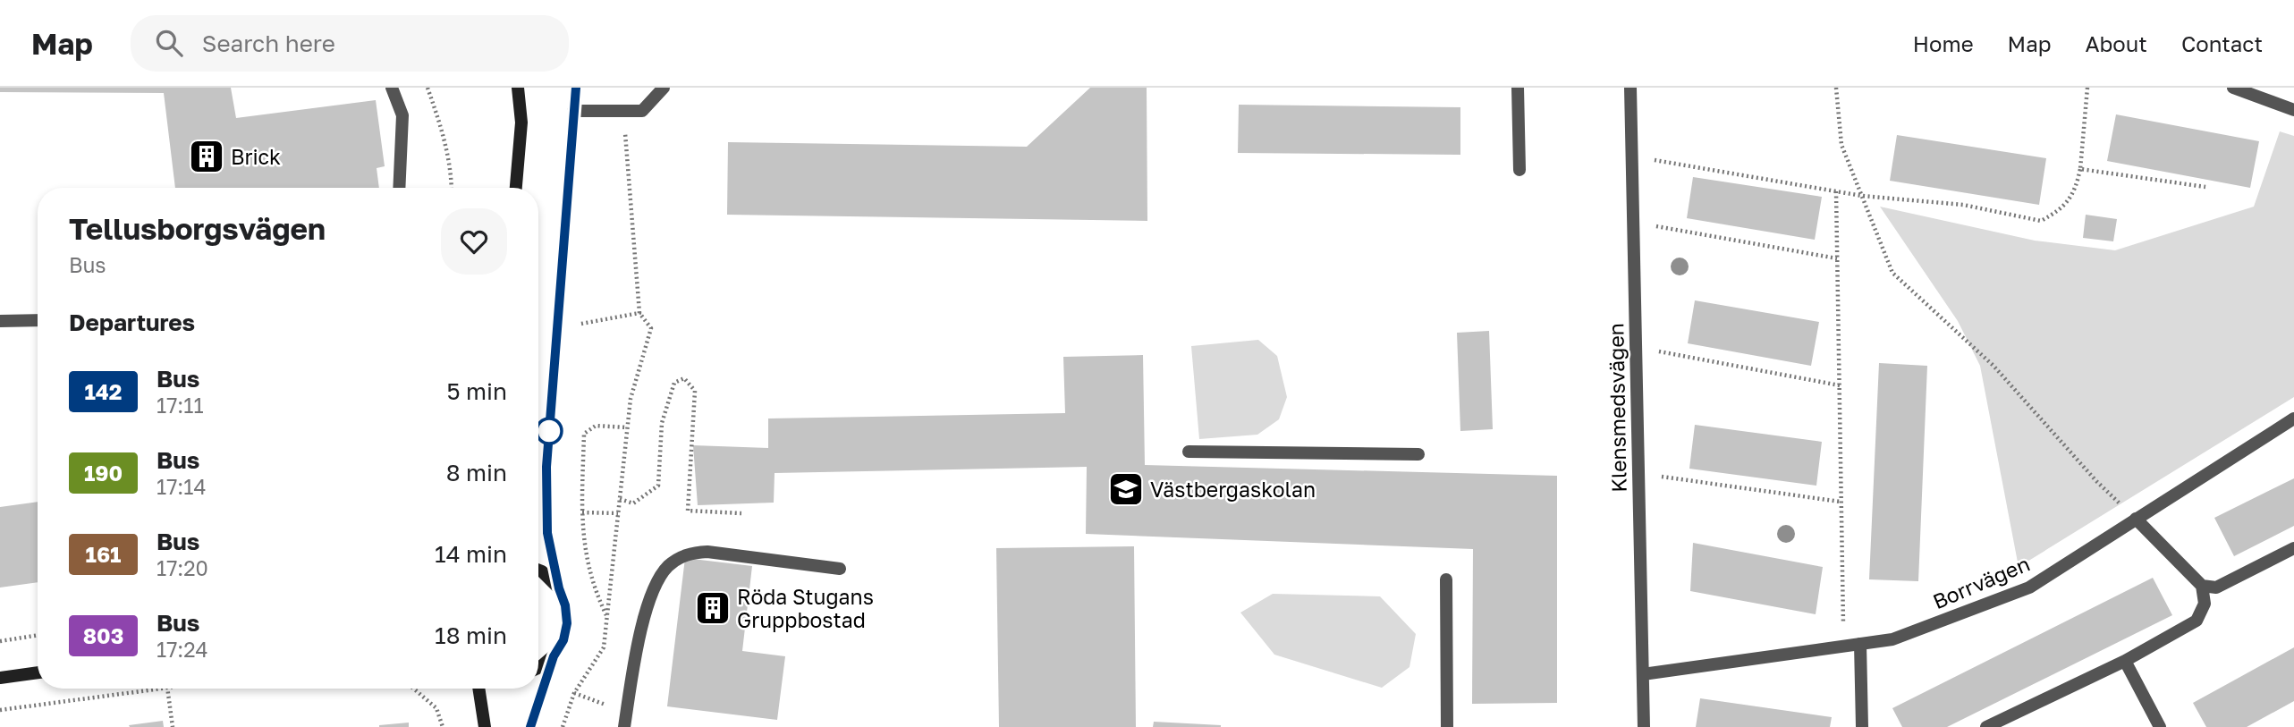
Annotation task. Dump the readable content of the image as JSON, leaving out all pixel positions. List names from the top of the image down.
{
  "streets": {
    "street": ["Klensmedsvägen", "Borrvägen"]
  },
  "crossings": [
    ["Klensmedsvägen", "Borrvägen"]
  ],
  "places": {
    "building": ["Brick", "Röda Stugans Gruppbostad"],
    "school or university": ["Västbergaskolan"]
  },
  "lines": ["bus line 142"],
  "page": {
    "header": "Map",
    "search": "Search here",
    "nav": [
      "Home",
      "Map",
      "About",
      "Contact"
    ],
    "heading": [
      ["Tellusborgsvägen", "Bus"],
      "Departures"
    ],
    "list": [
      {
        "mark": "142",
        "name": "Bus",
        "note": "17:11",
        "value": "5 min"
      },
      {
        "mark": "190",
        "name": "Bus",
        "note": "17:14",
        "value": "8 min"
      },
      {
        "mark": "161",
        "name": "Bus",
        "note": "17:20",
        "value": "14 min"
      },
      {
        "mark": "803",
        "name": "Bus",
        "note": "17:24",
        "value": "18 min"
      }
    ]
  }
}
